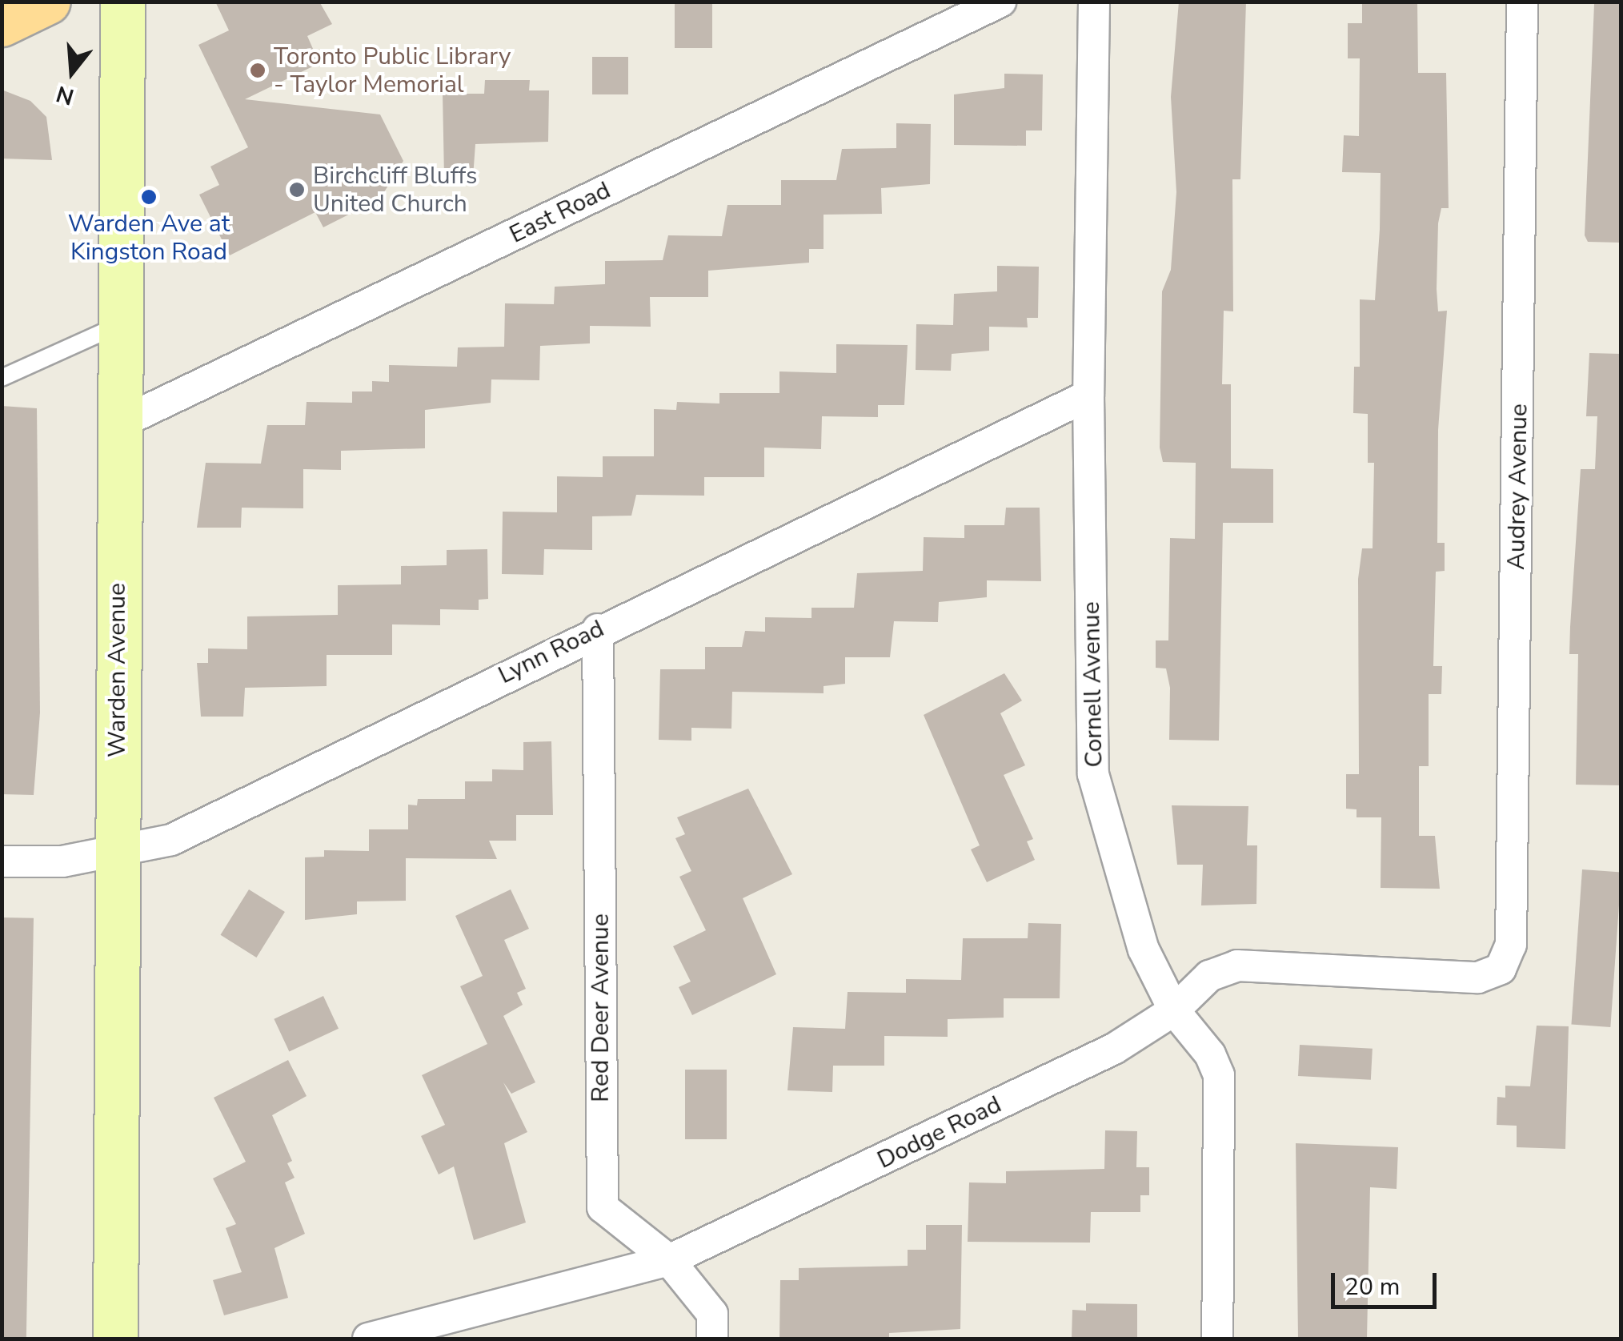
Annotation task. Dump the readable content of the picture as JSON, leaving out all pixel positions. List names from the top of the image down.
{
  "streets": {
    "main road": ["Warden Avenue"],
    "street": [
      "East Road",
      "Audrey Avenue",
      "Lynn Road",
      "Cornell Avenue",
      "Red Deer Avenue",
      "Dodge Road"
    ]
  },
  "crossings": [
    ["East Road", "Warden Avenue"],
    ["Audrey Avenue", "Dodge Road"],
    ["Lynn Road", "Warden Avenue"],
    ["Lynn Road", "Cornell Avenue"],
    ["Lynn Road", "Red Deer Avenue"],
    ["Cornell Avenue", "Dodge Road"],
    ["Red Deer Avenue", "Dodge Road"]
  ],
  "places": ["Toronto Public Library - Taylor Memorial", "Birchcliff Bluffs United Church", "Warden Ave at Kingston Road"],
  "scale_bar": "20 m",
  "north": "bottom"
}
